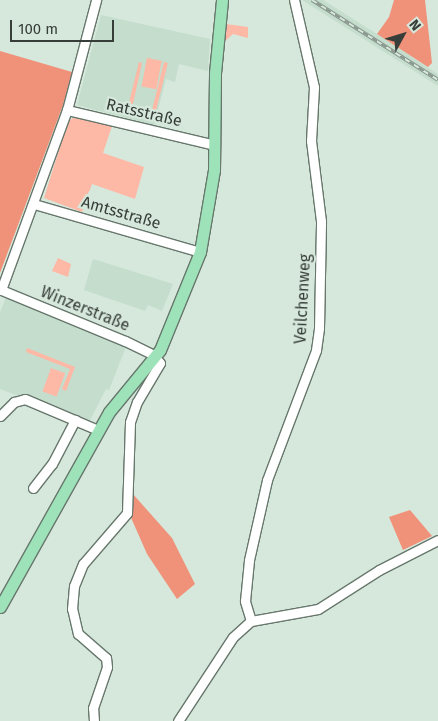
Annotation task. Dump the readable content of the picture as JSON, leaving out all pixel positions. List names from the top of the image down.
{
  "streets": {
    "street": [
      "Ratsstraße",
      "Amtsstraße",
      "Veilchenweg",
      "Winzerstraße"
    ]
  },
  "scale_bar": "100 m",
  "north": "top right"
}
